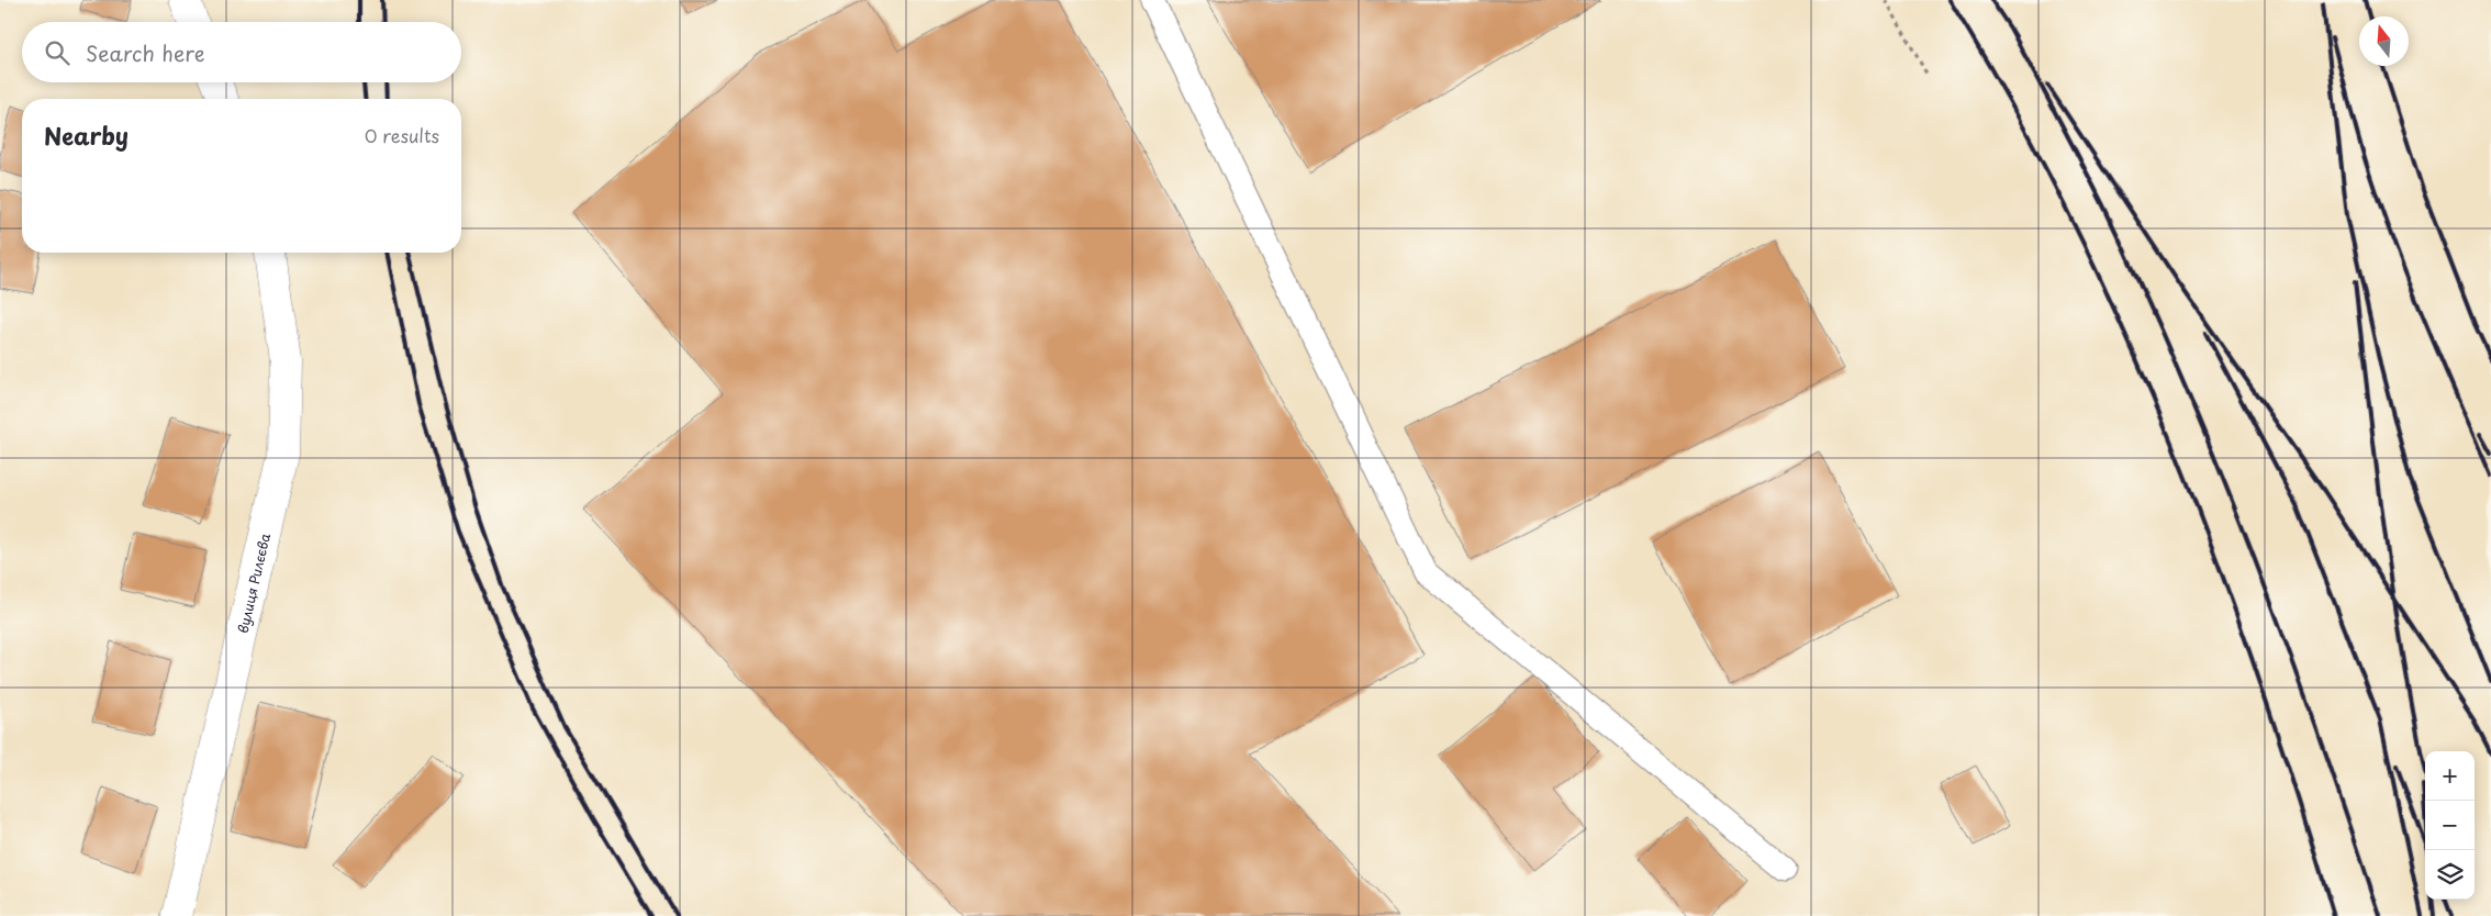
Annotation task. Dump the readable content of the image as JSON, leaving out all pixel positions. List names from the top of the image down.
{
  "streets": {
    "street": ["вулиця Рилєєва"]
  },
  "north": "top",
  "page": {
    "search": "Search here",
    "heading": ["Nearby", "0 results"],
    "map_buttons": ["+", "−"]
  }
}
